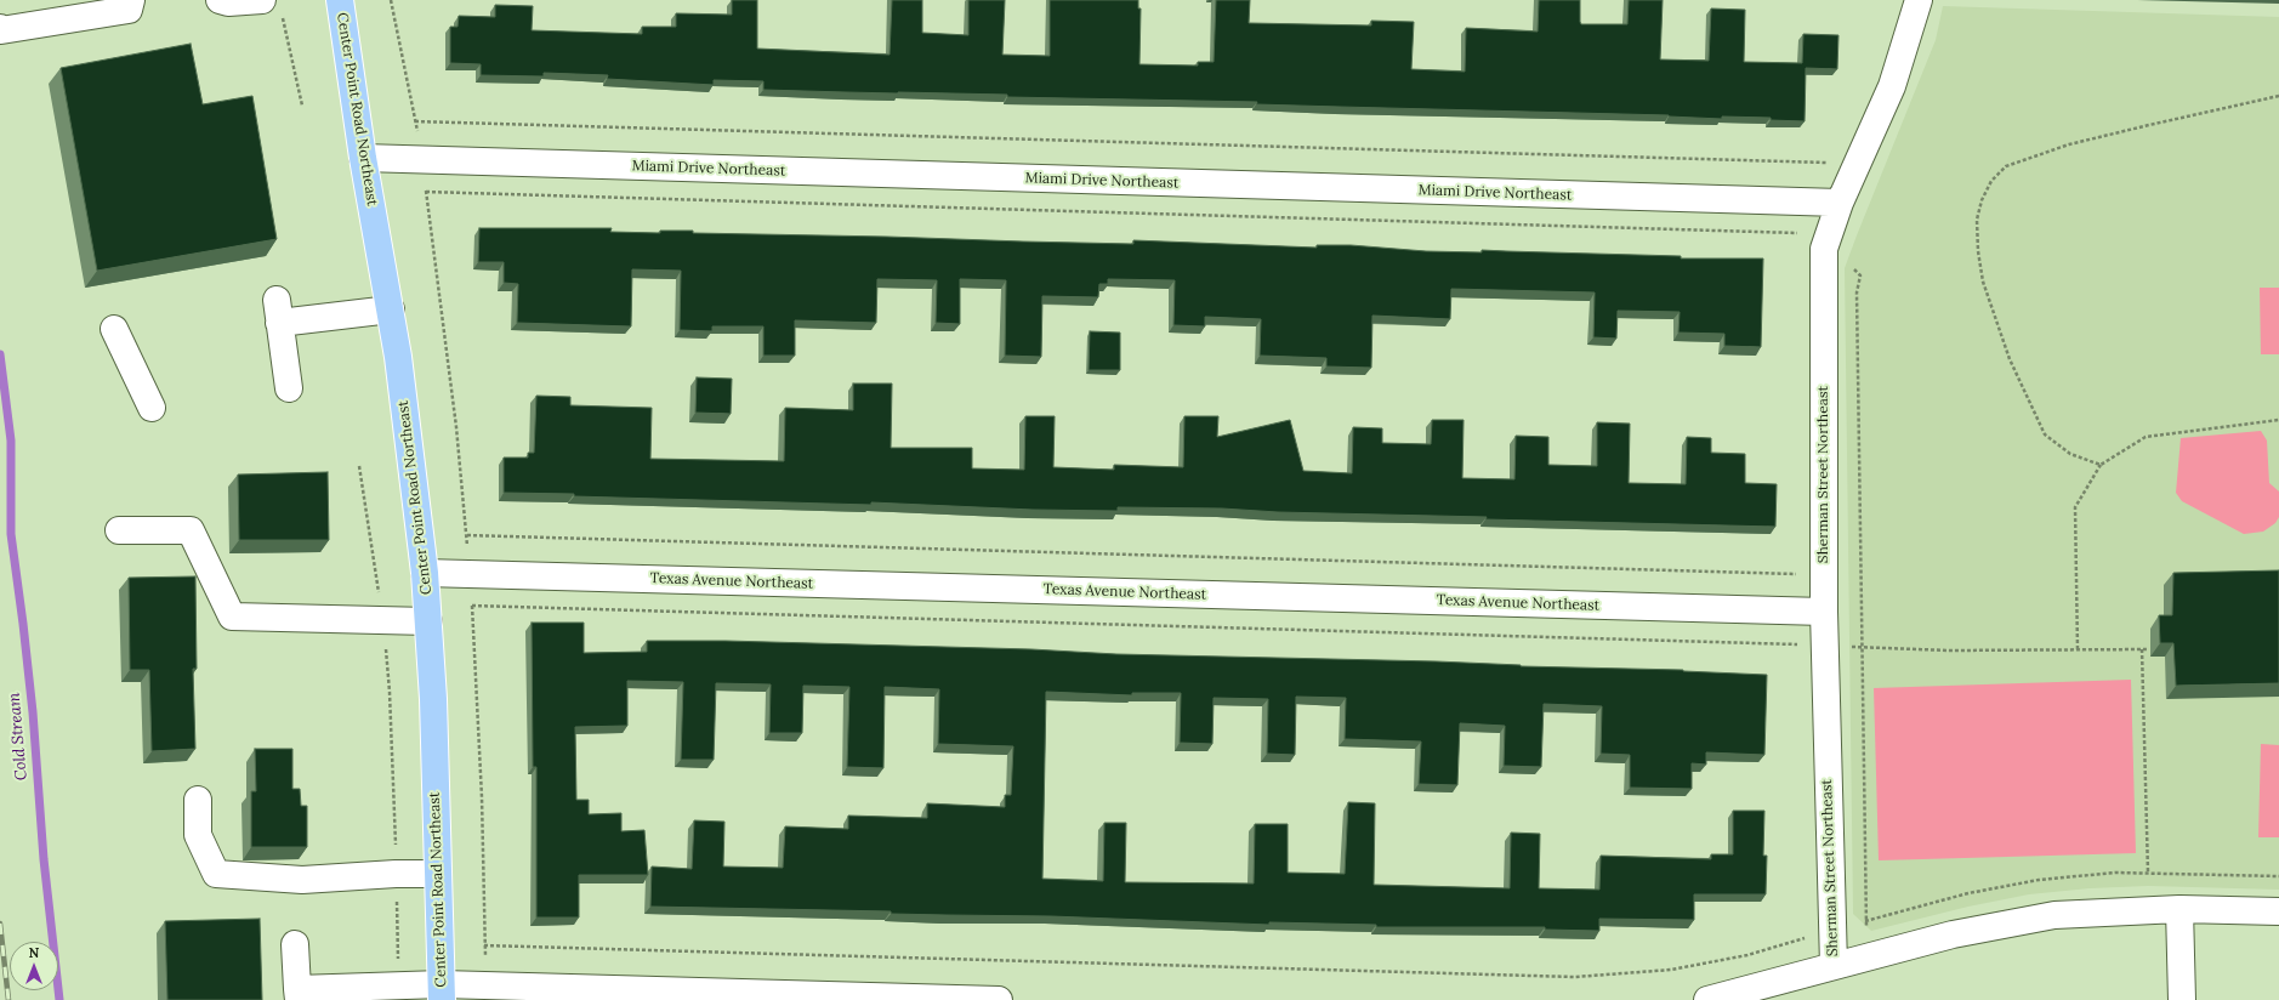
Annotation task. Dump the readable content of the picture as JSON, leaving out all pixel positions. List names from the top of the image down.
{
  "streets": {
    "main road": ["Center Point Road Northeast"],
    "street": ["Miami Drive Northeast", "Sherman Street Northeast", "Texas Avenue Northeast"]
  },
  "crossings": [
    ["Center Point Road Northeast", "Miami Drive Northeast"],
    ["Center Point Road Northeast", "Texas Avenue Northeast"],
    ["Miami Drive Northeast", "Sherman Street Northeast"],
    ["Sherman Street Northeast", "Texas Avenue Northeast"]
  ],
  "water": ["Cold Stream"],
  "north": "top"
}
